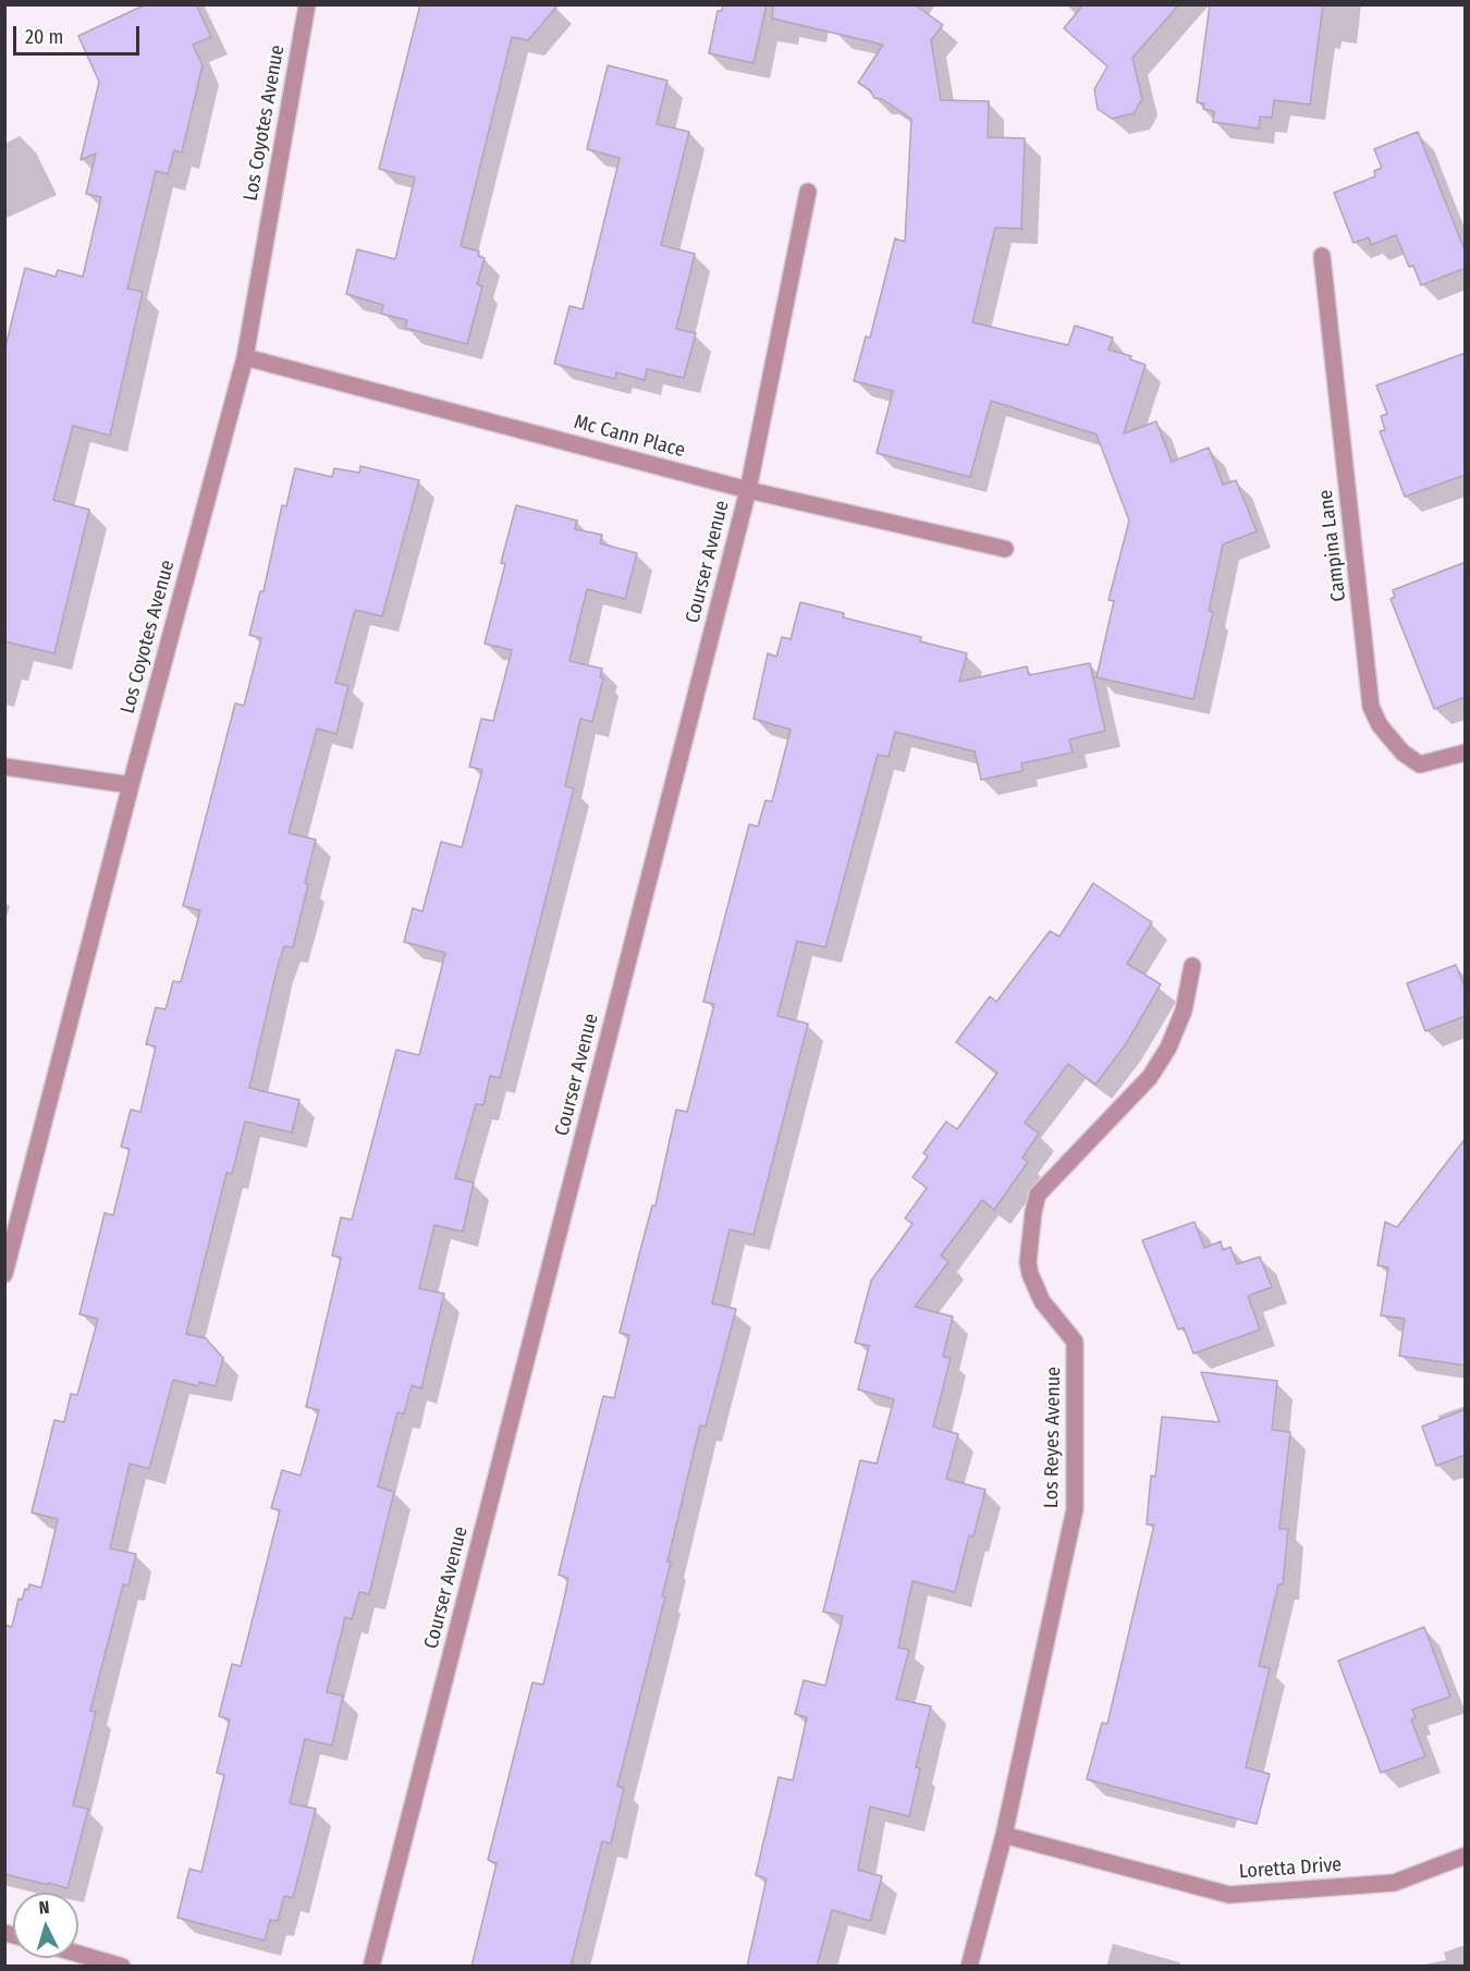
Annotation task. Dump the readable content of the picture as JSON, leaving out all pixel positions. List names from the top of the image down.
{
  "streets": {
    "street": [
      "Los Coyotes Avenue",
      "Mc Cann Place",
      "Campina Lane",
      "Courser Avenue",
      "Los Reyes Avenue",
      "Loretta Drive"
    ]
  },
  "crossings": [
    ["Los Coyotes Avenue", "Mc Cann Place"],
    ["Mc Cann Place", "Courser Avenue"],
    ["Los Reyes Avenue", "Loretta Drive"]
  ],
  "scale_bar": "20 m",
  "north": "top"
}
